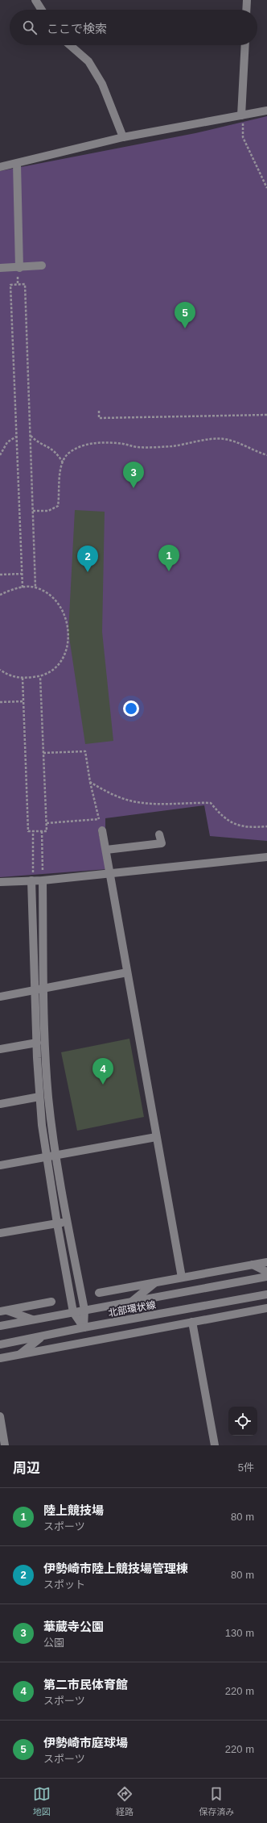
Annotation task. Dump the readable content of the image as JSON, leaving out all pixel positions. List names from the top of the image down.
{
  "streets": {
    "street": ["北部環状線"]
  },
  "page": {
    "search": "ここで検索",
    "pins": [
      "5",
      "3",
      "1",
      "2",
      "4"
    ],
    "heading": ["周辺", "5件"],
    "list": [
      {
        "mark": "1",
        "name": "陸上競技場",
        "note": "スポーツ",
        "value": "80 m"
      },
      {
        "mark": "2",
        "name": "伊勢崎市陸上競技場管理棟",
        "note": "スポット",
        "value": "80 m"
      },
      {
        "mark": "3",
        "name": "華蔵寺公園",
        "note": "公園",
        "value": "130 m"
      },
      {
        "mark": "4",
        "name": "第二市民体育館",
        "note": "スポーツ",
        "value": "220 m"
      },
      {
        "mark": "5",
        "name": "伊勢崎市庭球場",
        "note": "スポーツ",
        "value": "220 m"
      }
    ],
    "nav": ["地図", "経路", "保存済み"]
  }
}
